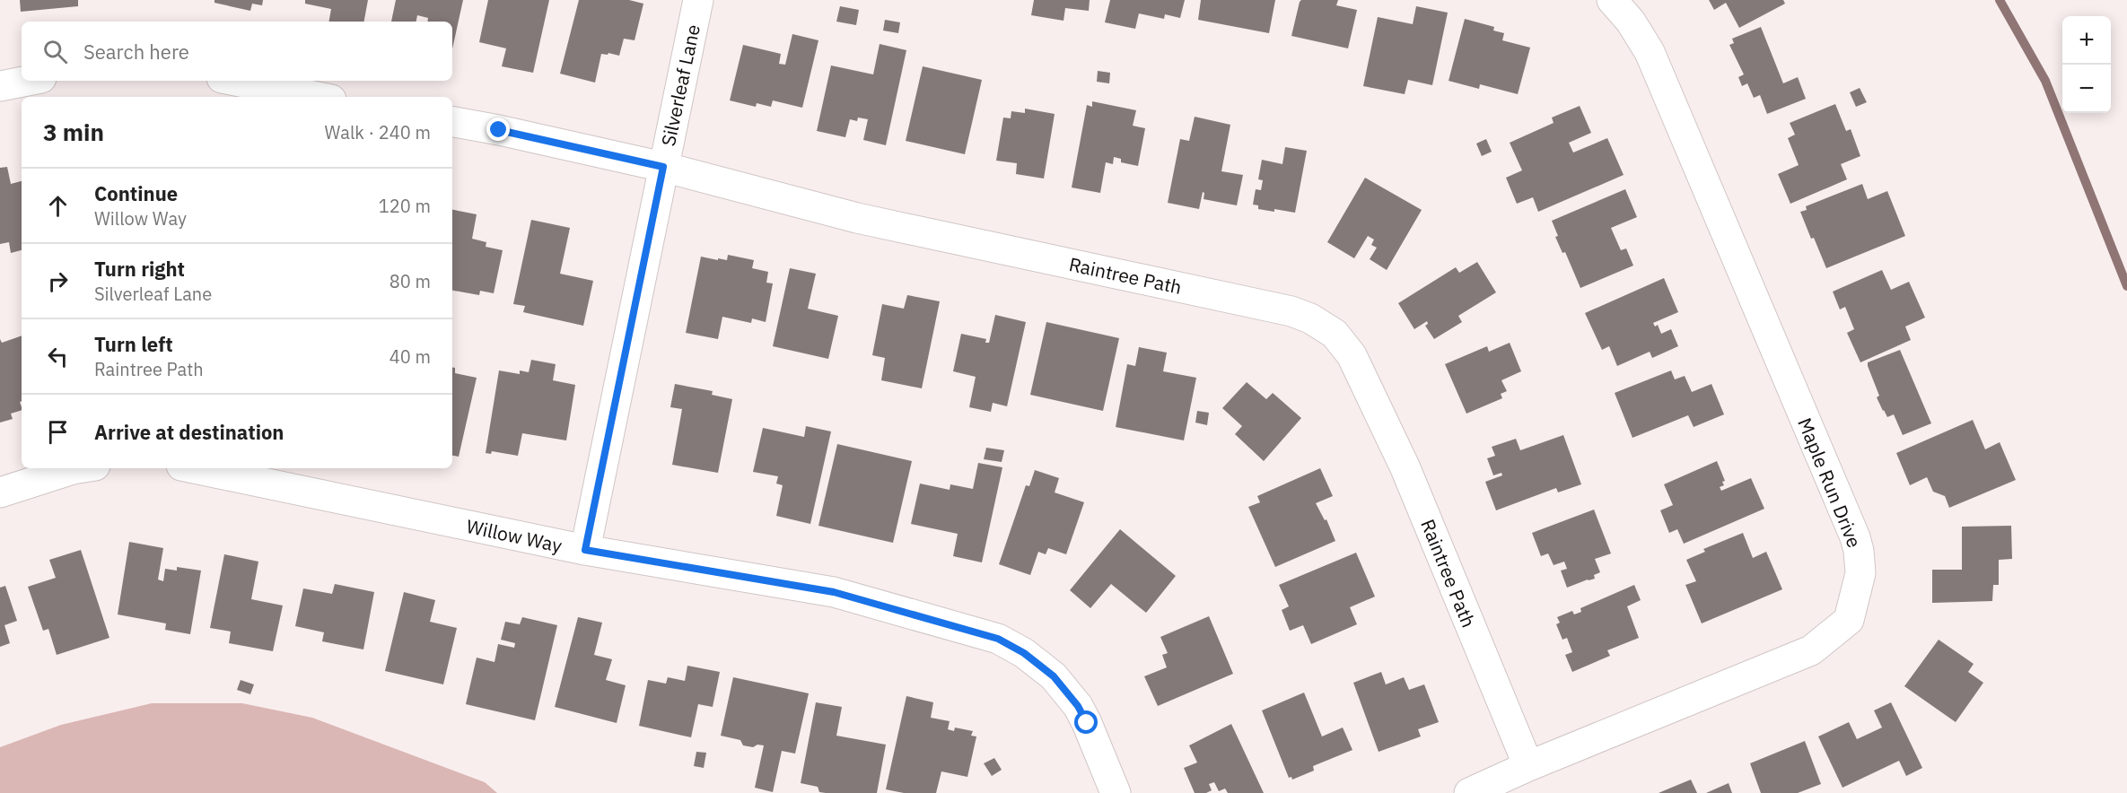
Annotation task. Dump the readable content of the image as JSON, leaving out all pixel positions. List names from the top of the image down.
{
  "streets": {
    "street": [
      "Silverleaf Lane",
      "Raintree Path",
      "Maple Run Drive",
      "Willow Way"
    ]
  },
  "crossings": [
    ["Silverleaf Lane", "Raintree Path"],
    ["Silverleaf Lane", "Willow Way"],
    ["Raintree Path", "Maple Run Drive"]
  ],
  "page": {
    "map_buttons": ["+", "−"],
    "search": "Search here",
    "heading": ["3 min", "Walk · 240 m"],
    "list": [
      ["Continue", "Willow Way", "120 m"],
      ["Turn right", "Silverleaf Lane", "80 m"],
      ["Turn left", "Raintree Path", "40 m"],
      "Arrive at destination"
    ]
  }
}
